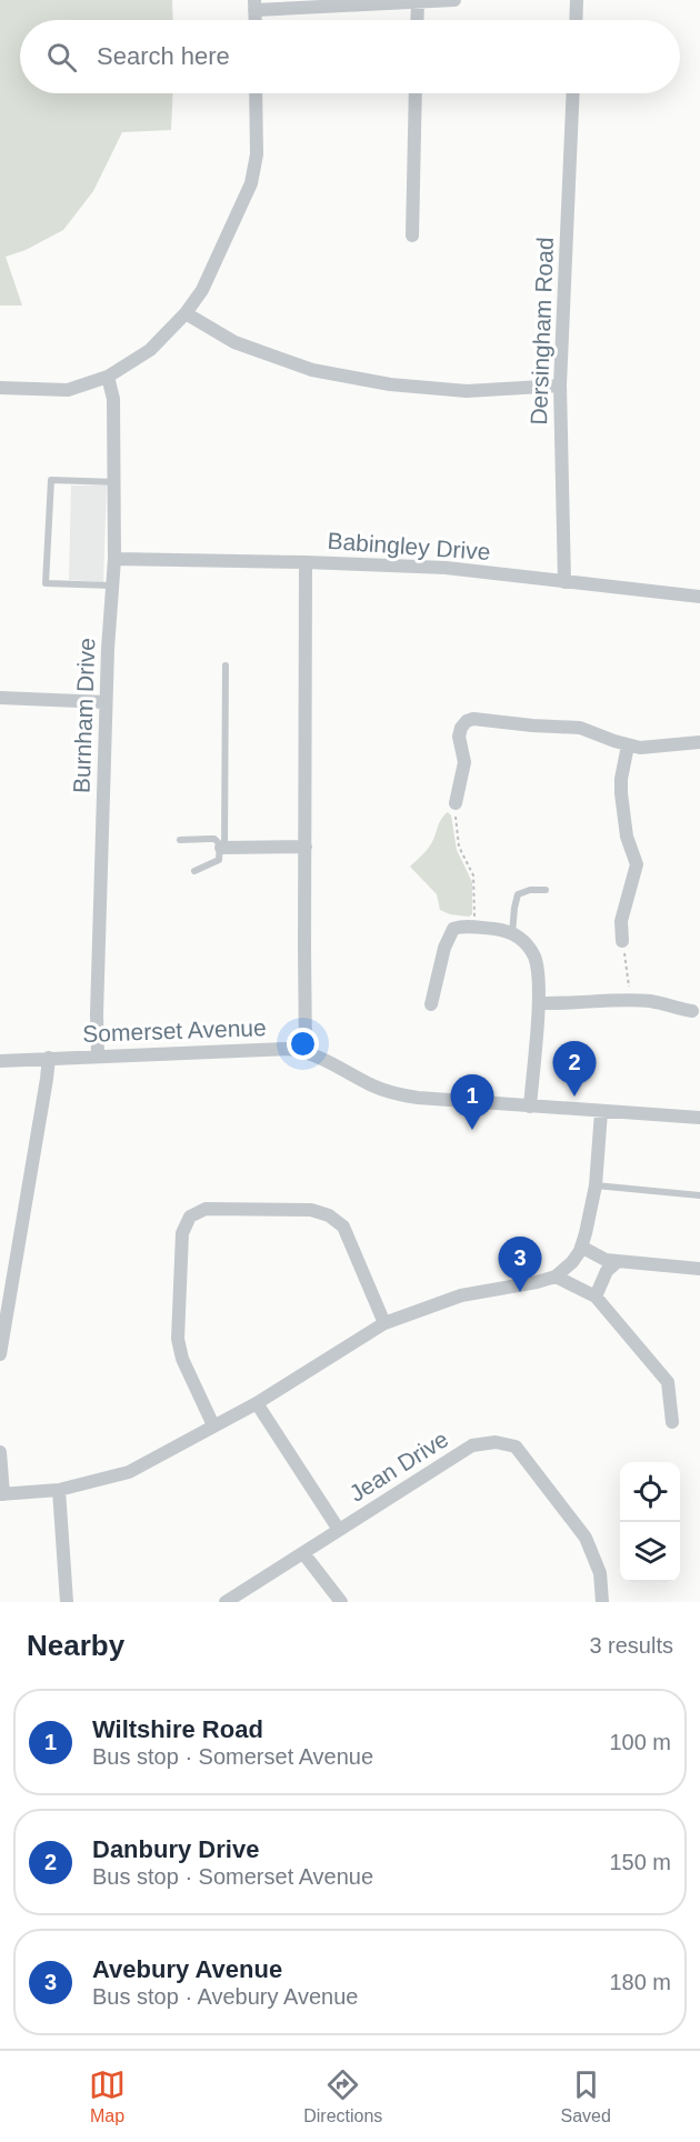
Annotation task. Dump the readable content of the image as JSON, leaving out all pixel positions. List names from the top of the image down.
{
  "streets": {
    "street": [
      "Dersingham Road",
      "Babingley Drive",
      "Burnham Drive",
      "Somerset Avenue",
      "Jean Drive"
    ]
  },
  "crossings": [
    ["Dersingham Road", "Babingley Drive"],
    ["Babingley Drive", "Burnham Drive"],
    ["Burnham Drive", "Somerset Avenue"]
  ],
  "page": {
    "search": "Search here",
    "pins": ["2", "1", "3"],
    "heading": ["Nearby", "3 results"],
    "list": [
      {
        "mark": "1",
        "name": "Wiltshire Road",
        "note": "Bus stop · Somerset Avenue",
        "value": "100 m"
      },
      {
        "mark": "2",
        "name": "Danbury Drive",
        "note": "Bus stop · Somerset Avenue",
        "value": "150 m"
      },
      {
        "mark": "3",
        "name": "Avebury Avenue",
        "note": "Bus stop · Avebury Avenue",
        "value": "180 m"
      }
    ],
    "nav": ["Map", "Directions", "Saved"]
  }
}
